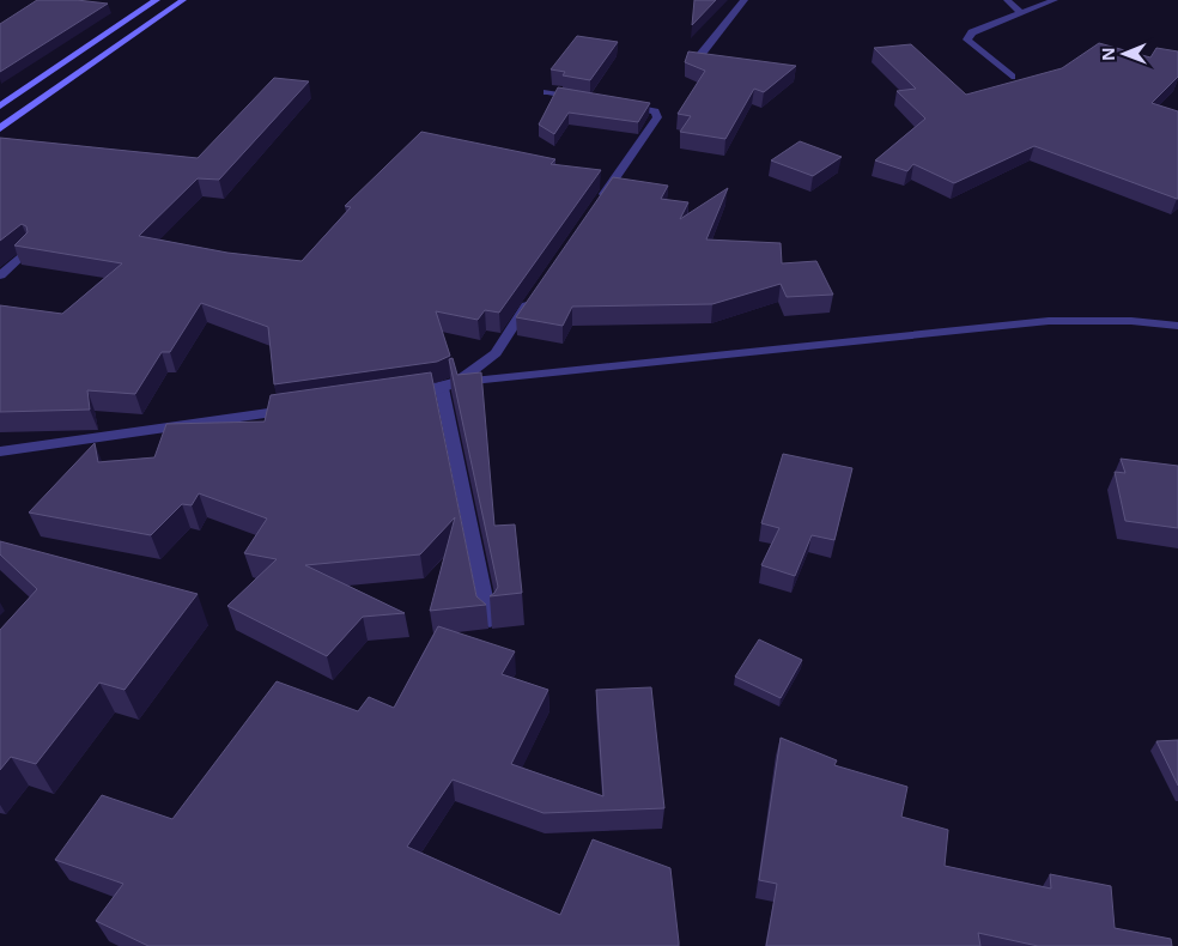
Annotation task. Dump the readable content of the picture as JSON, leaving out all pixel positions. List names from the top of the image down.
{
  "north": "left"
}
